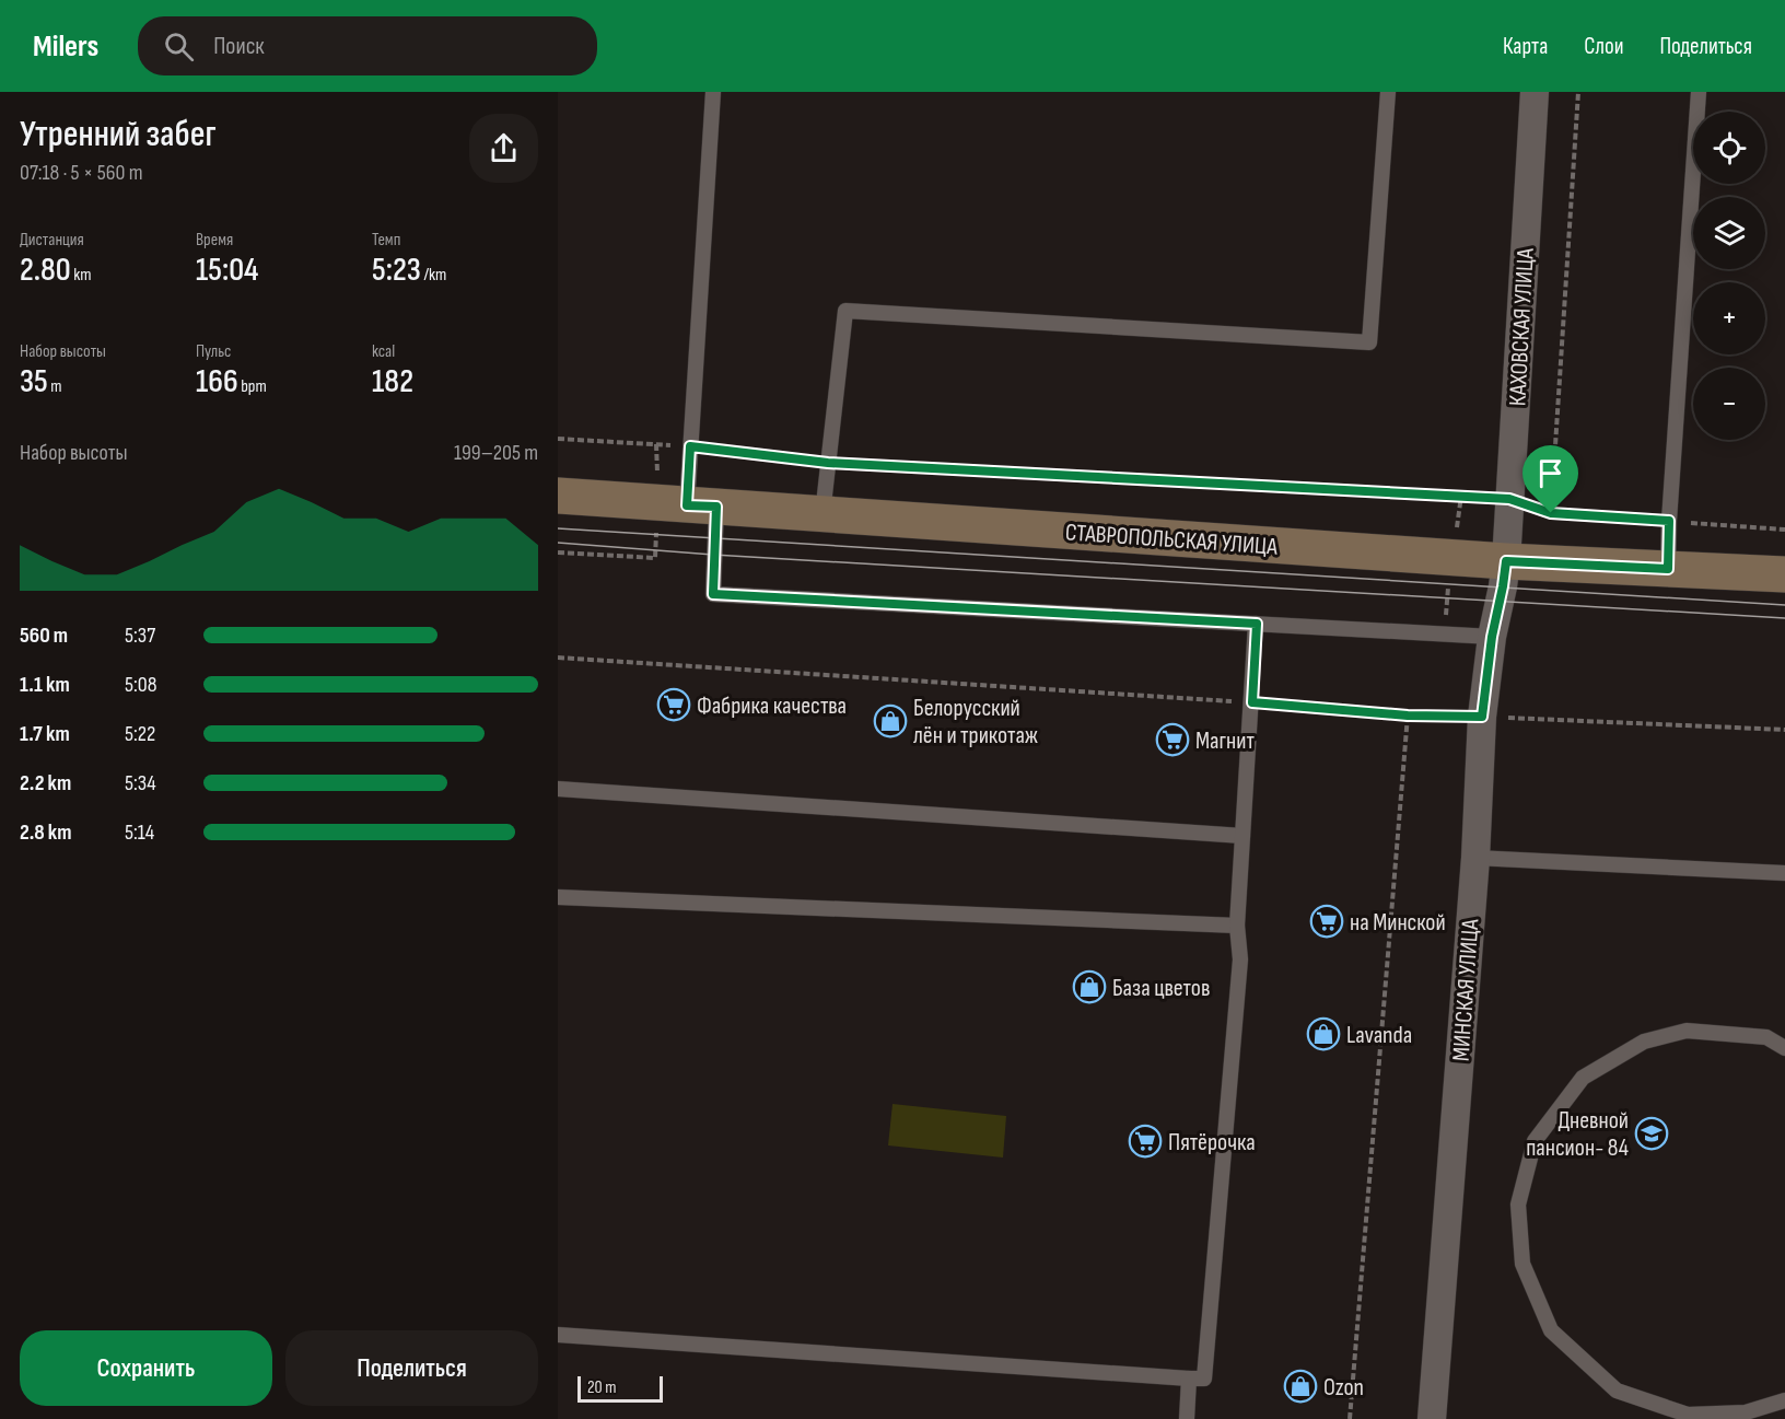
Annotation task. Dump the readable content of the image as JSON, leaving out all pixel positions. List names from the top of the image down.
{
  "streets": {
    "street": ["КАХОВСКАЯ УЛИЦА", "СТАВРОПОЛЬСКАЯ УЛИЦА", "МИНСКАЯ УЛИЦА"]
  },
  "crossings": [
    ["КАХОВСКАЯ УЛИЦА", "СТАВРОПОЛЬСКАЯ УЛИЦА"],
    ["КАХОВСКАЯ УЛИЦА", "МИНСКАЯ УЛИЦА"],
    ["СТАВРОПОЛЬСКАЯ УЛИЦА", "МИНСКАЯ УЛИЦА"]
  ],
  "places": {
    "supermarket": [
      "Фабрика качества",
      "Магнит",
      "на Минской",
      "Пятёрочка"
    ],
    "shop": [
      "Белорусский лён и трикотаж",
      "База цветов",
      "Lavanda",
      "Ozon"
    ],
    "school or university": ["Дневной пансион- 84"]
  },
  "scale_bar": "20 m",
  "page": {
    "header": "Milers",
    "search": "Поиск",
    "nav": ["Карта", "Слои", "Поделиться"],
    "heading": ["Утренний забег", "07:18 · 5 × 560 m"],
    "map_buttons": ["+", "−"],
    "stats": [
      ["Дистанция", "2.80 km"],
      ["Время", "15:04"],
      ["Темп", "5:23 /km"],
      ["Набор высоты", "35 m"],
      ["Пульс", "166 bpm"],
      ["kcal", "182"]
    ],
    "chart": ["Набор высоты", "199–205 m"],
    "list": [
      {
        "name": "560 m",
        "note": "5:37"
      },
      {
        "name": "1.1 km",
        "note": "5:08"
      },
      {
        "name": "1.7 km",
        "note": "5:22"
      },
      {
        "name": "2.2 km",
        "note": "5:34"
      },
      {
        "name": "2.8 km",
        "note": "5:14"
      }
    ],
    "buttons": ["Сохранить", "Поделиться"],
    "scale": "20 m"
  }
}
